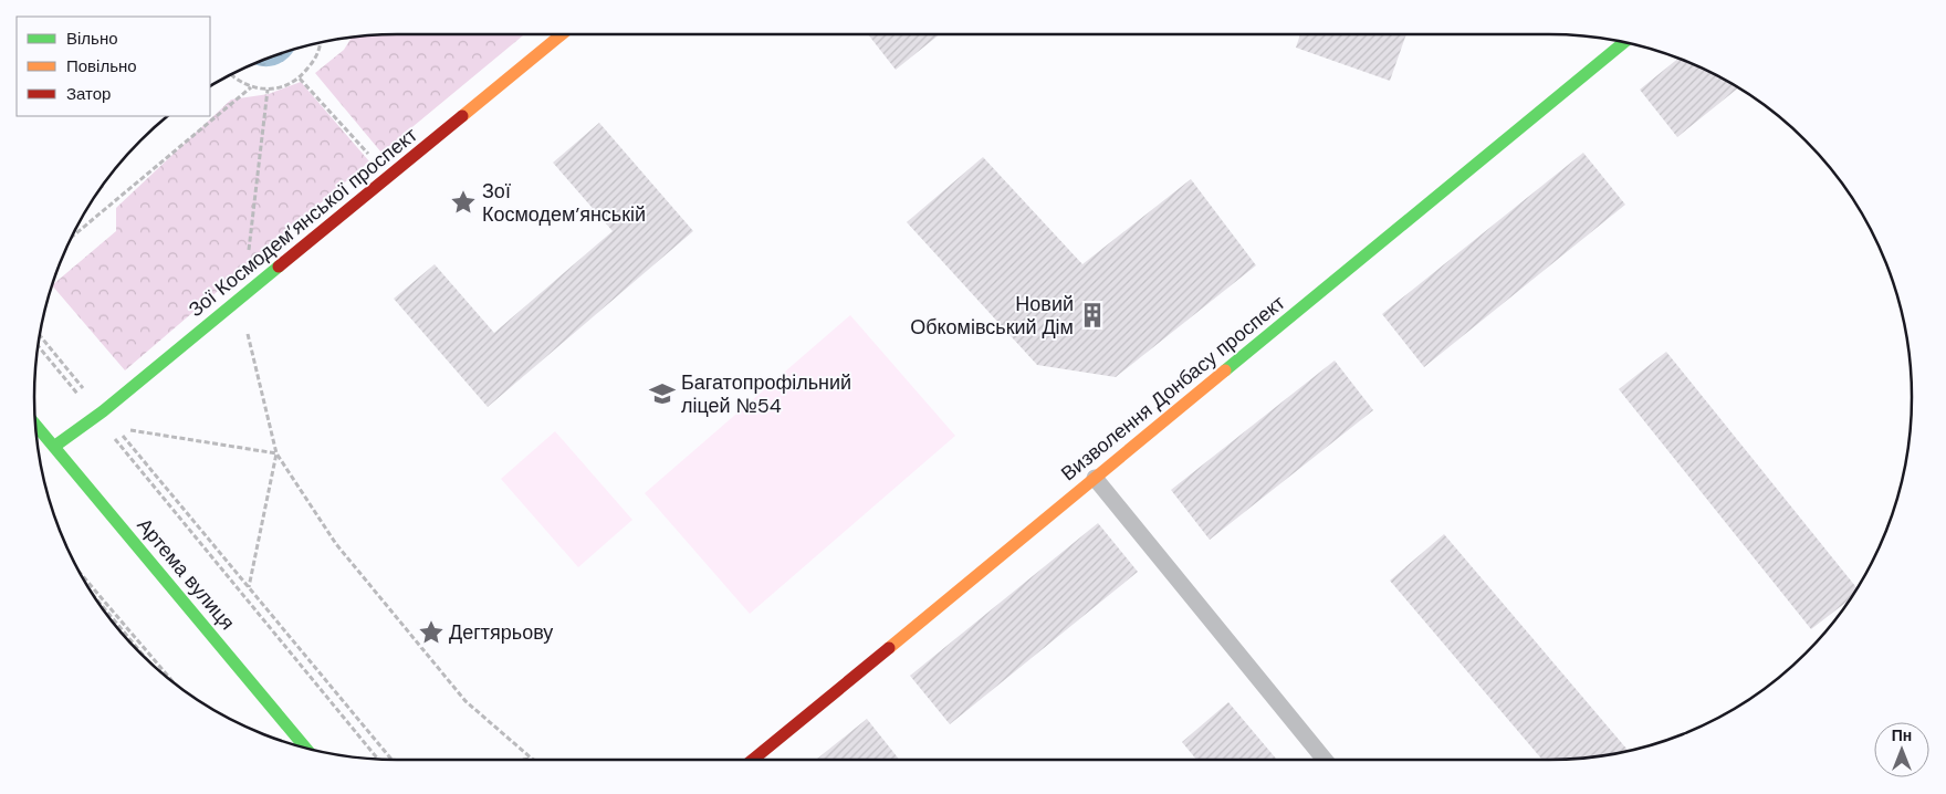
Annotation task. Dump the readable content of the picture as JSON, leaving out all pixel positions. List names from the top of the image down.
{
  "streets": {
    "street": ["Зої Космодем’янської проспект", "Визволення Донбасу проспект", "Артема вулиця"]
  },
  "crossings": [
    ["Зої Космодем’янської проспект", "Артема вулиця"]
  ],
  "places": {
    "place": ["Зої Космодем’янській", "Дегтярьову"],
    "building": ["Новий Обкомівський Дім"],
    "school or university": ["Багатопрофільний ліцей №54"]
  },
  "legend": ["Вільно", "Повільно", "Затор"],
  "north": "top"
}
